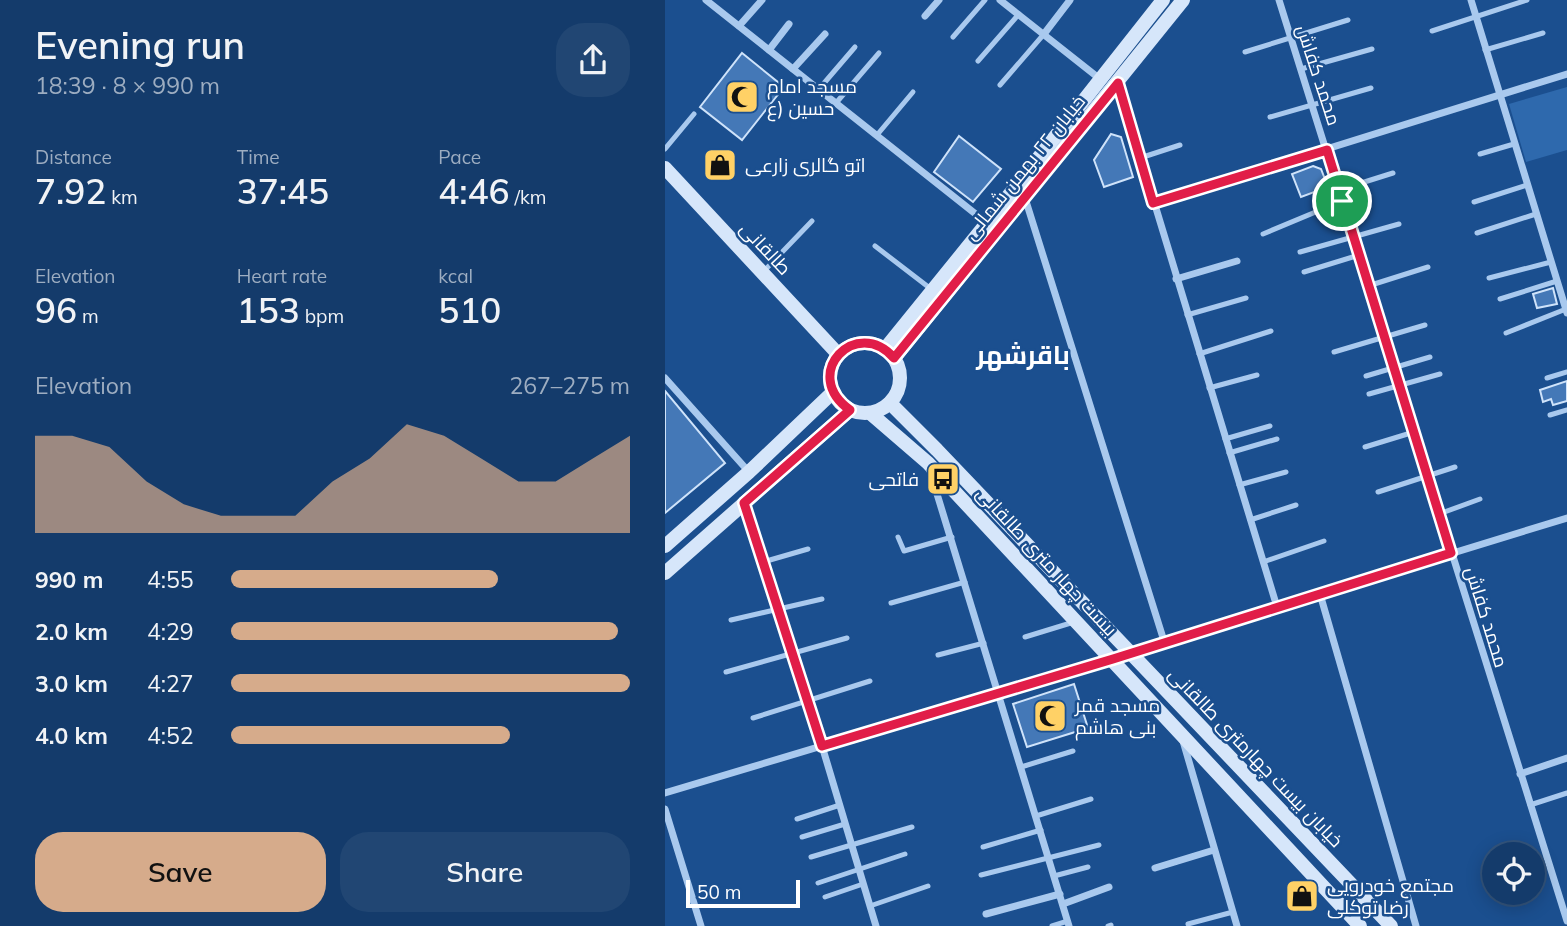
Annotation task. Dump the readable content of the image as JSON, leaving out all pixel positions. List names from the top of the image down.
{
  "streets": {
    "street": [
      "محمد کفاش",
      "خیابان ۲۲ بهمن شمالی",
      "طالقانی",
      "بیست چهار متری طالقانی",
      "خیابان بیست چهارمتری طالقانی"
    ]
  },
  "crossings": [
    ["خیابان ۲۲ بهمن شمالی", "طالقانی"],
    ["خیابان ۲۲ بهمن شمالی", "بیست چهار متری طالقانی"],
    ["خیابان ۲۲ بهمن شمالی", "خیابان بیست چهارمتری طالقانی"],
    ["طالقانی", "بیست چهار متری طالقانی"],
    ["طالقانی", "خیابان بیست چهارمتری طالقانی"],
    ["بیست چهار متری طالقانی", "خیابان بیست چهارمتری طالقانی"]
  ],
  "districts": ["باقرشهر"],
  "places": {
    "mosque": ["مسجد امام حسین (ع", "مسجد قمر بنی هاشم"],
    "shop": ["اتو گالری زارعی", "مجتمع خودرویی رضا توکلی"],
    "bus stop": ["فاتحی"]
  },
  "scale_bar": "50 m",
  "page": {
    "heading": ["Evening run", "18:39 · 8 × 990 m"],
    "stats": [
      ["Distance", "7.92 km"],
      ["Time", "37:45"],
      ["Pace", "4:46 /km"],
      ["Elevation", "96 m"],
      ["Heart rate", "153 bpm"],
      ["kcal", "510"]
    ],
    "chart": ["Elevation", "267–275 m"],
    "list": [
      {
        "name": "990 m",
        "note": "4:55"
      },
      {
        "name": "2.0 km",
        "note": "4:29"
      },
      {
        "name": "3.0 km",
        "note": "4:27"
      },
      {
        "name": "4.0 km",
        "note": "4:52"
      }
    ],
    "buttons": ["Save", "Share"],
    "scale": "50 m"
  }
}
